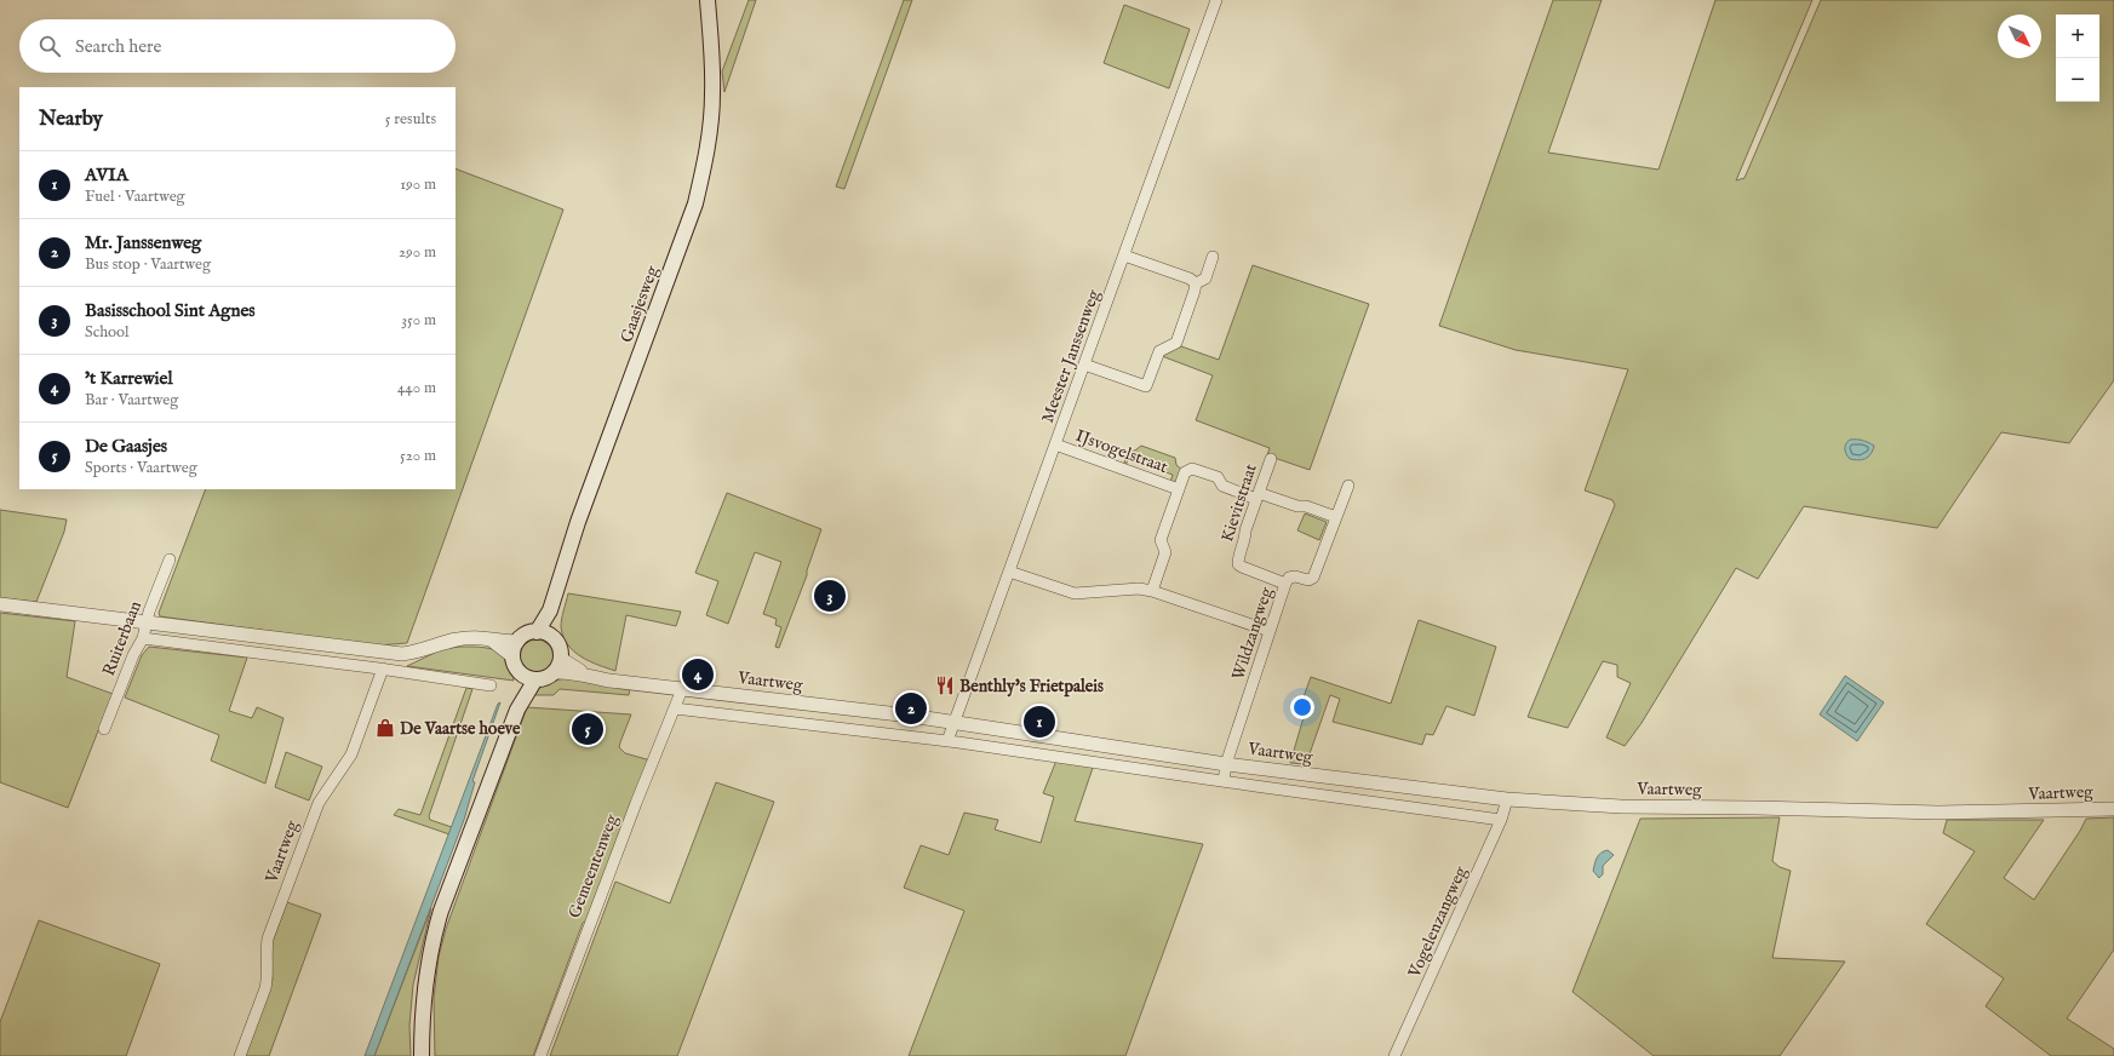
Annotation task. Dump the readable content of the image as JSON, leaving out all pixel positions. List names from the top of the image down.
{
  "streets": {
    "main road": ["Gaasjesweg"],
    "street": [
      "Meester Janssenweg",
      "IJsvogelstraat",
      "Kievitstraat",
      "Wildzangweg",
      "Ruiterbaan",
      "Vaartweg",
      "Gemeentenweg",
      "Vogelenzangweg"
    ]
  },
  "crossings": [
    ["Gaasjesweg", "Vaartweg"],
    ["Meester Janssenweg", "IJsvogelstraat"],
    ["Meester Janssenweg", "Vaartweg"],
    ["Kievitstraat", "Wildzangweg"],
    ["Wildzangweg", "Vaartweg"],
    ["Vaartweg", "Gemeentenweg"],
    ["Vaartweg", "Vogelenzangweg"]
  ],
  "places": {
    "restaurant": ["Benthly's Frietpaleis"],
    "shop": ["De Vaartse hoeve"]
  },
  "north": "bottom right",
  "page": {
    "map_buttons": ["+", "−"],
    "search": "Search here",
    "heading": ["Nearby", "5 results"],
    "list": [
      {
        "mark": "1",
        "name": "AVIA",
        "note": "Fuel · Vaartweg",
        "value": "190 m"
      },
      {
        "mark": "2",
        "name": "Mr. Janssenweg",
        "note": "Bus stop · Vaartweg",
        "value": "290 m"
      },
      {
        "mark": "3",
        "name": "Basisschool Sint Agnes",
        "note": "School",
        "value": "350 m"
      },
      {
        "mark": "4",
        "name": "'t Karrewiel",
        "note": "Bar · Vaartweg",
        "value": "440 m"
      },
      {
        "mark": "5",
        "name": "De Gaasjes",
        "note": "Sports · Vaartweg",
        "value": "520 m"
      }
    ],
    "pins": [
      "3",
      "4",
      "2",
      "1",
      "5"
    ]
  }
}
